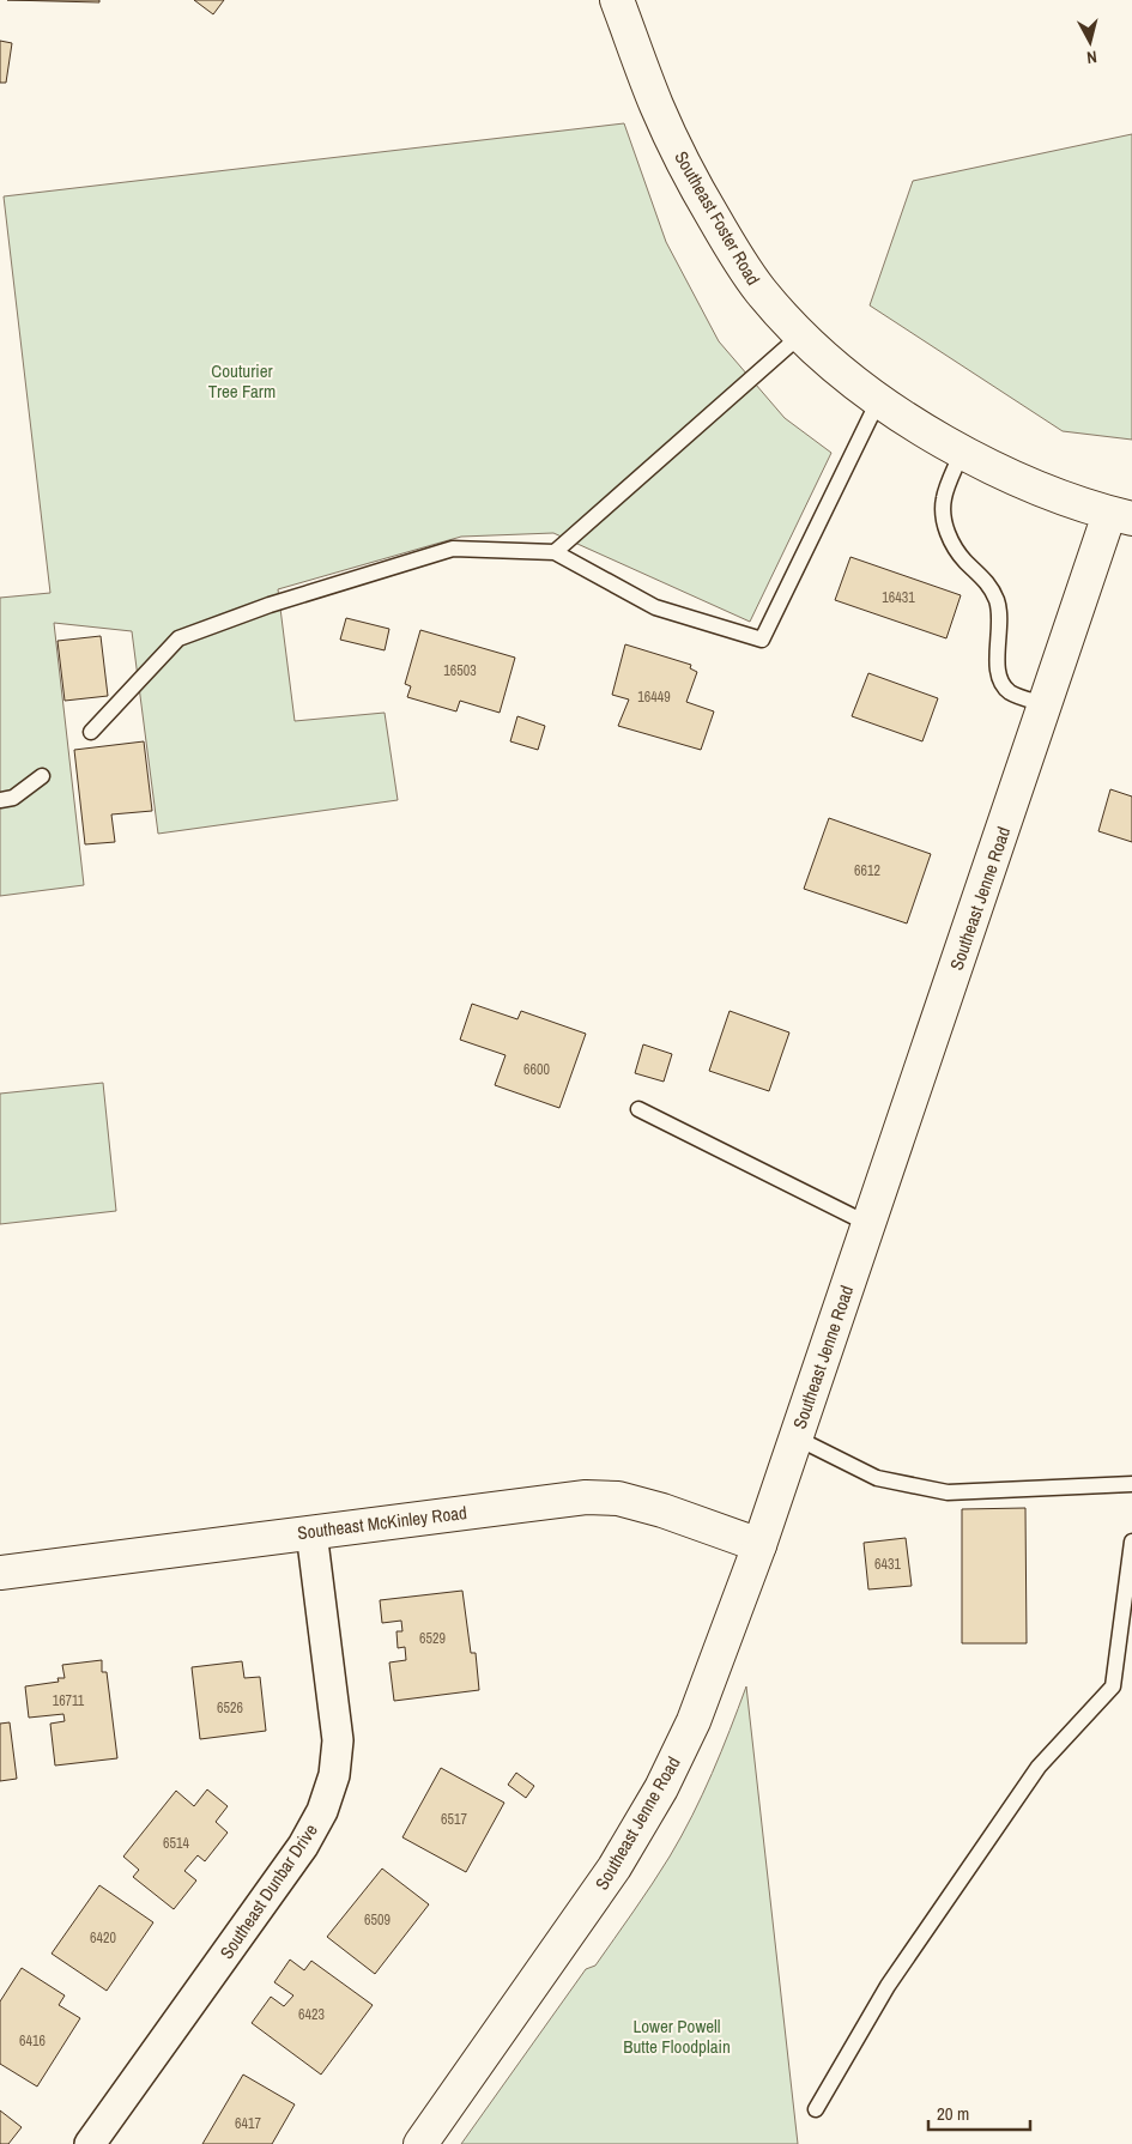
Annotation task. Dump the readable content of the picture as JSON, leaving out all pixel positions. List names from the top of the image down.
{
  "streets": {
    "main road": ["Southeast Foster Road", "Southeast Jenne Road", "Southeast McKinley Road"],
    "street": ["Southeast Dunbar Drive"]
  },
  "crossings": [
    ["Southeast Foster Road", "Southeast Jenne Road"],
    ["Southeast Jenne Road", "Southeast McKinley Road"],
    ["Southeast McKinley Road", "Southeast Dunbar Drive"]
  ],
  "parks": ["Couturier Tree Farm", "Lower Powell Butte Floodplain"],
  "house_numbers": [
    "16431",
    "16503",
    "16449",
    "6612",
    "6600",
    "6431",
    "6529",
    "16711",
    "6526",
    "6517",
    "6514",
    "6509",
    "6420",
    "6423",
    "6416",
    "6417"
  ],
  "scale_bar": "20 m",
  "north": "bottom"
}
